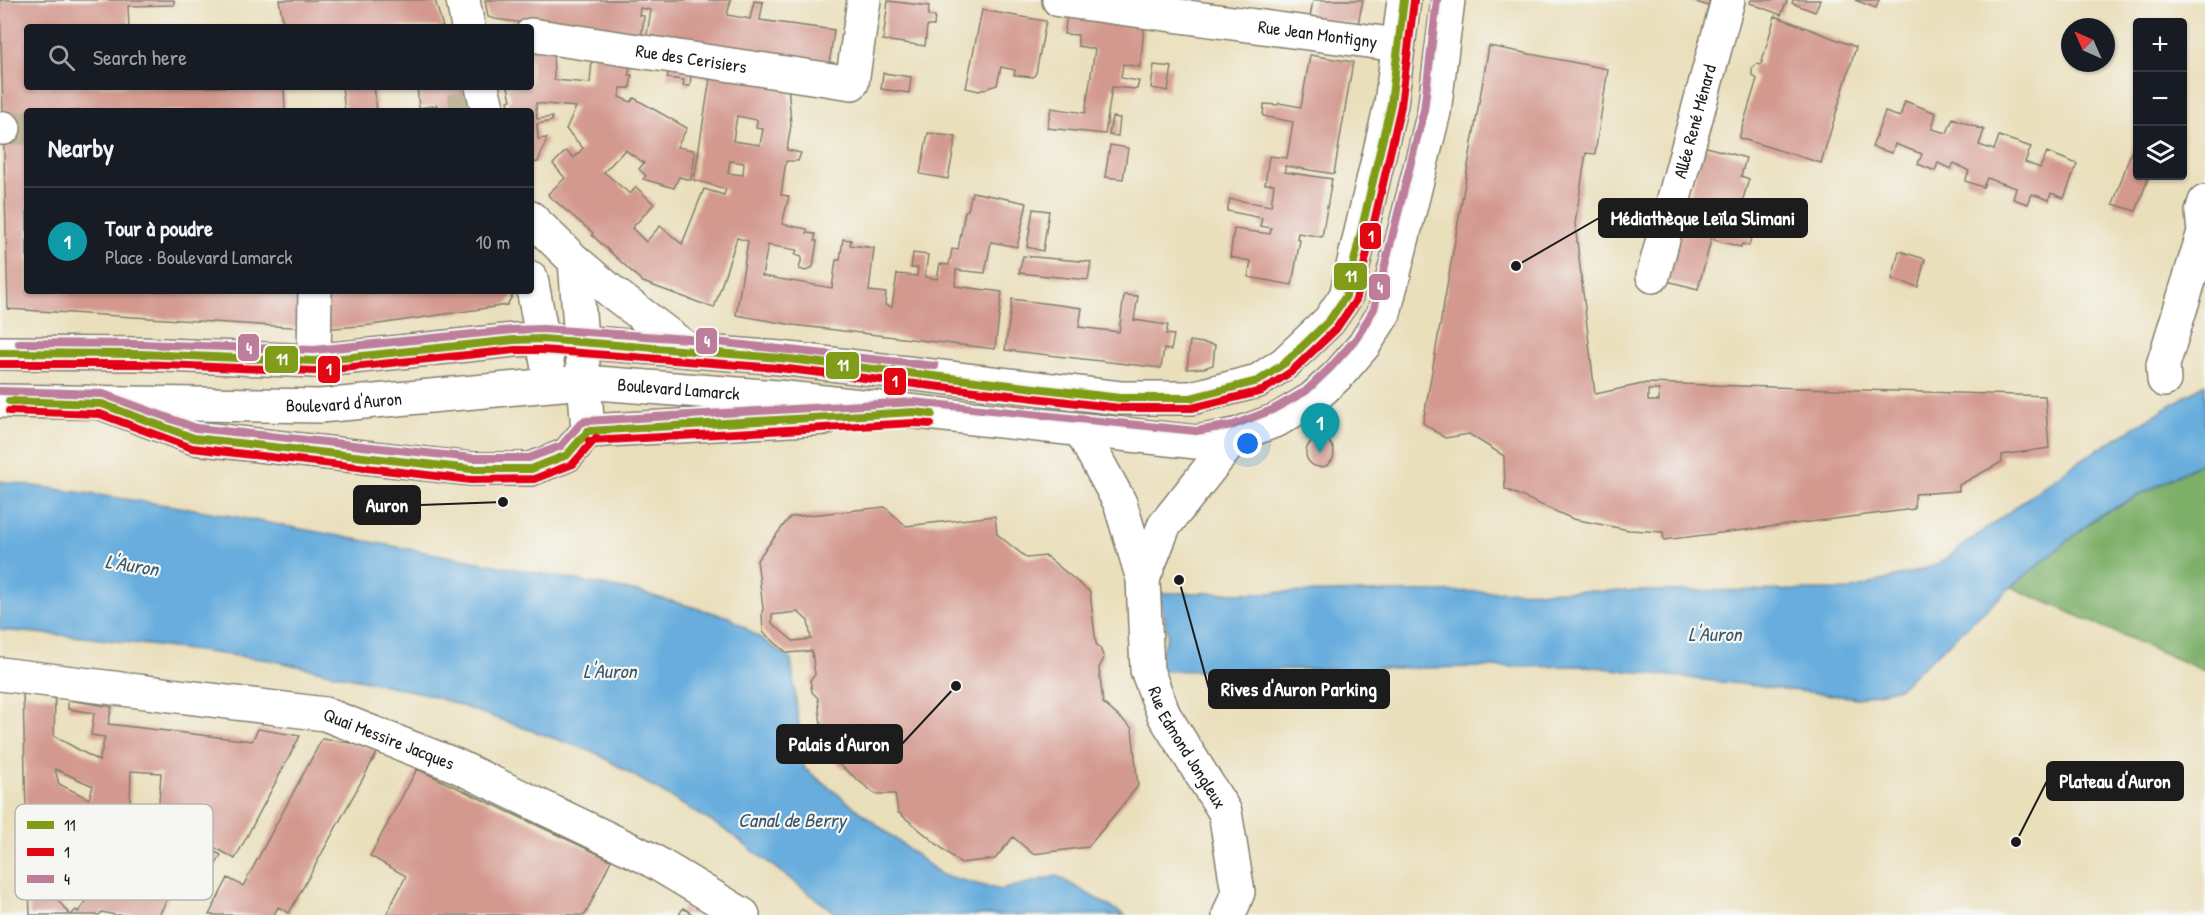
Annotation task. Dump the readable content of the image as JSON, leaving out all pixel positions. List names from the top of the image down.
{
  "streets": {
    "main road": [
      "Rue Jean Montigny",
      "Rue des Cerisiers",
      "Allée René Ménard",
      "Boulevard Lamarck",
      "Boulevard d'Auron",
      "Quai Messire Jacques",
      "Rue Edmond Jongleux"
    ]
  },
  "crossings": [
    ["Boulevard Lamarck", "Boulevard d'Auron"],
    ["Boulevard Lamarck", "Rue Edmond Jongleux"]
  ],
  "water": ["L'Auron", "Canal de Berry"],
  "places": [
    "Médiathèque Leïla Slimani",
    "Auron",
    "Rives d'Auron Parking",
    "Palais d'Auron",
    "Plateau d'Auron"
  ],
  "lines": ["transit line 11", "transit line 4", "transit line 1"],
  "legend": ["11", "1", "4"],
  "north": "top left",
  "page": {
    "map_buttons": ["+", "−"],
    "search": "Search here",
    "heading": "Nearby",
    "list": [
      {
        "mark": "1",
        "name": "Tour à poudre",
        "note": "Place · Boulevard Lamarck",
        "value": "10 m"
      }
    ],
    "pins": "1"
  }
}
